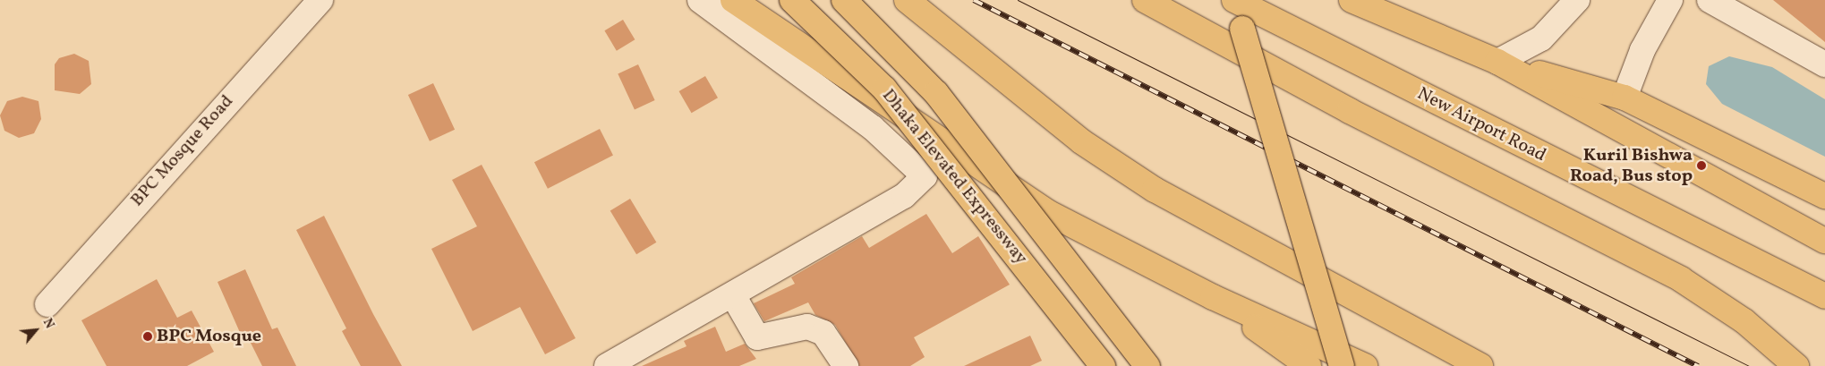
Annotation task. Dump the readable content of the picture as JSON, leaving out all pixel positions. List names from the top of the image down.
{
  "streets": {
    "highway": ["New Airport Road", "Dhaka Elevated Expressway"],
    "street": ["BPC Mosque Road"]
  },
  "places": ["Kuril Bishwa Road, Bus stop", "BPC Mosque"],
  "north": "top right"
}
